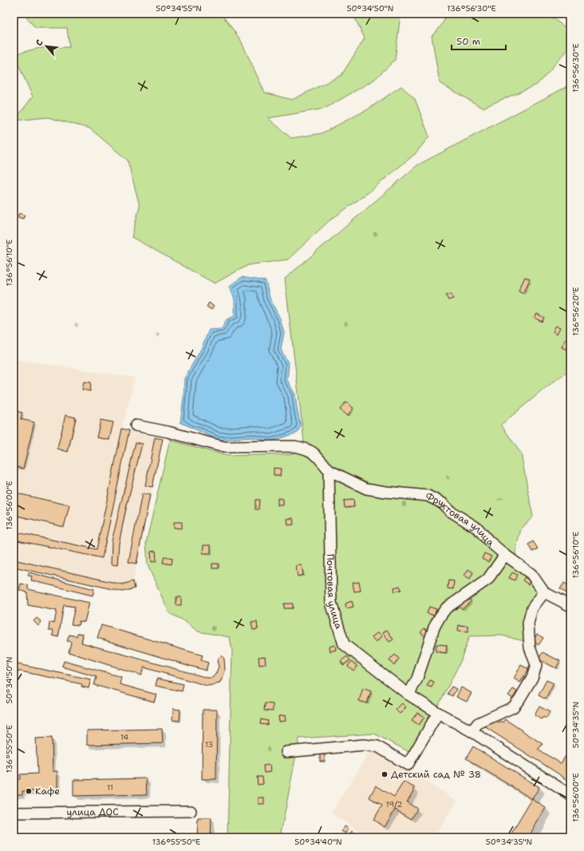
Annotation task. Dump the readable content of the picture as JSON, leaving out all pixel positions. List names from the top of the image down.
{
  "streets": {
    "street": ["Фруктовая улица", "Почтовая улица", "улица ДОС"]
  },
  "crossings": [
    ["Фруктовая улица", "Почтовая улица"]
  ],
  "places": ["Детский сад № 38", "Кафе"],
  "house_numbers": [
    "14",
    "13",
    "11",
    "19/2"
  ],
  "scale_bar": "50 m",
  "north": "top left",
  "coordinates": [
    "50°34'55\"N",
    "50°34'50\"N",
    "136°56'30\"E",
    "136°56'10\"E",
    "136°56'20\"E",
    "136°56'00\"E",
    "50°34'35\"N",
    "136°55'50\"E",
    "50°34'40\"N"
  ]
}
